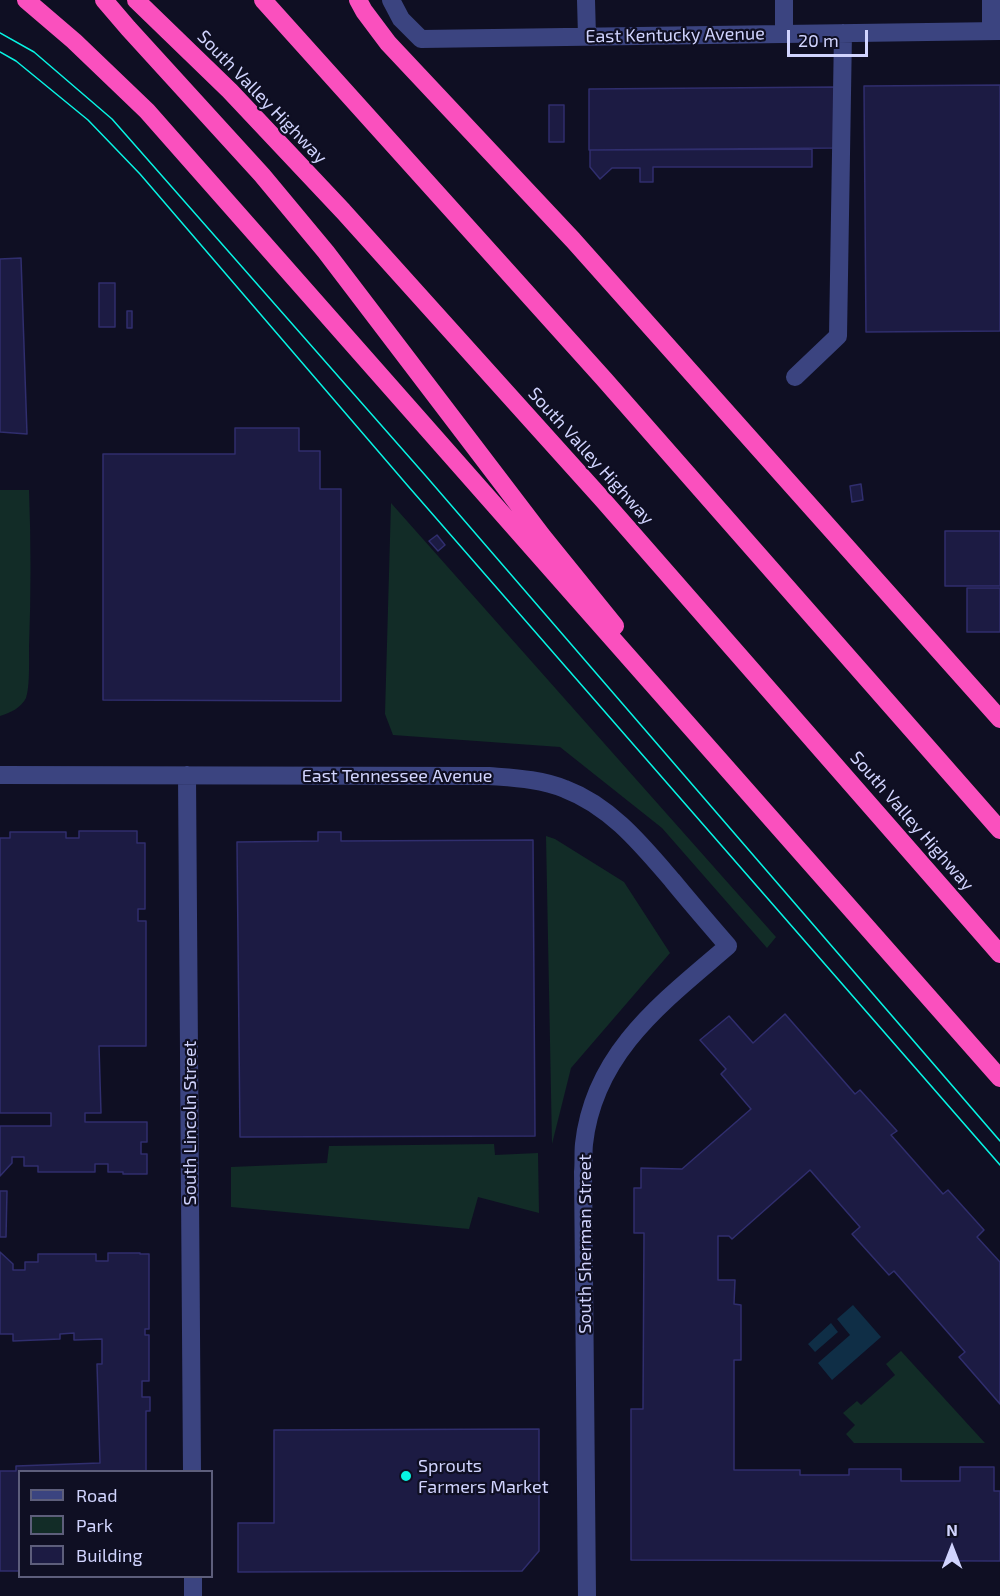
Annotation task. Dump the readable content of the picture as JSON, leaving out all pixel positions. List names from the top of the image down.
{
  "streets": {
    "highway": ["South Valley Highway"],
    "street": [
      "East Kentucky Avenue",
      "East Tennessee Avenue",
      "South Lincoln Street",
      "South Sherman Street"
    ]
  },
  "crossings": [
    ["East Tennessee Avenue", "South Lincoln Street"],
    ["East Tennessee Avenue", "South Sherman Street"]
  ],
  "places": ["Sprouts Farmers Market"],
  "legend": ["Road", "Park", "Building"],
  "scale_bar": "20 m",
  "north": "top"
}
